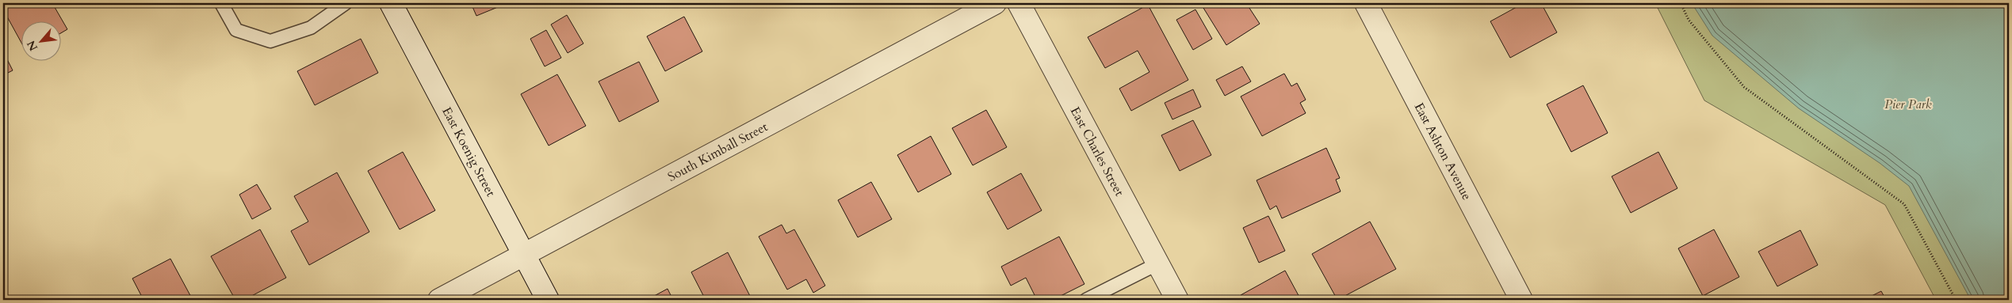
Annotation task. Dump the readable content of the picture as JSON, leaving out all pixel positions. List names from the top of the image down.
{
  "streets": {
    "street": [
      "East Koenig Street",
      "East Charles Street",
      "South Kimball Street",
      "East Ashton Avenue"
    ]
  },
  "crossings": [
    ["East Koenig Street", "South Kimball Street"]
  ],
  "parks": ["Pier Park"],
  "north": "bottom left"
}
